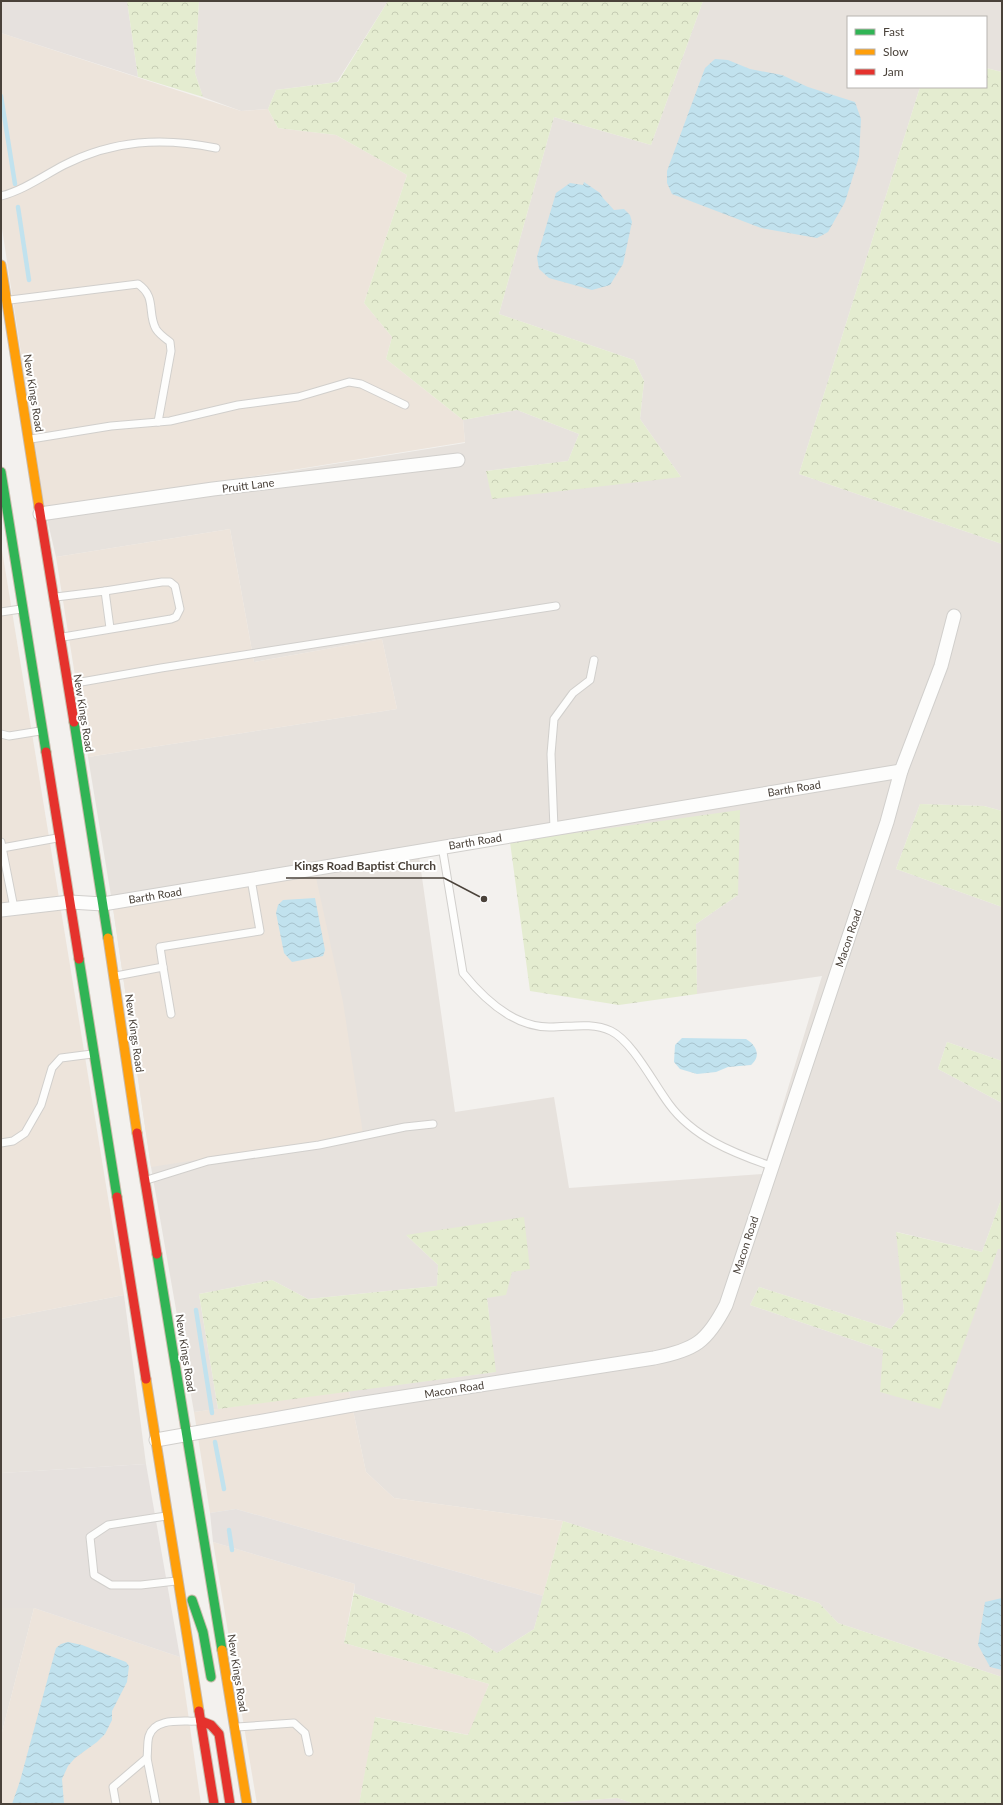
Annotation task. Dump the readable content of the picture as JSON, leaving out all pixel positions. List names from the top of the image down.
{
  "streets": {
    "highway": ["New Kings Road"],
    "street": ["Pruitt Lane", "Barth Road", "Macon Road"]
  },
  "crossings": [
    ["New Kings Road", "Pruitt Lane"],
    ["New Kings Road", "Barth Road"],
    ["New Kings Road", "Macon Road"],
    ["Barth Road", "Macon Road"]
  ],
  "places": ["Kings Road Baptist Church"],
  "legend": ["Fast", "Slow", "Jam"]
}
